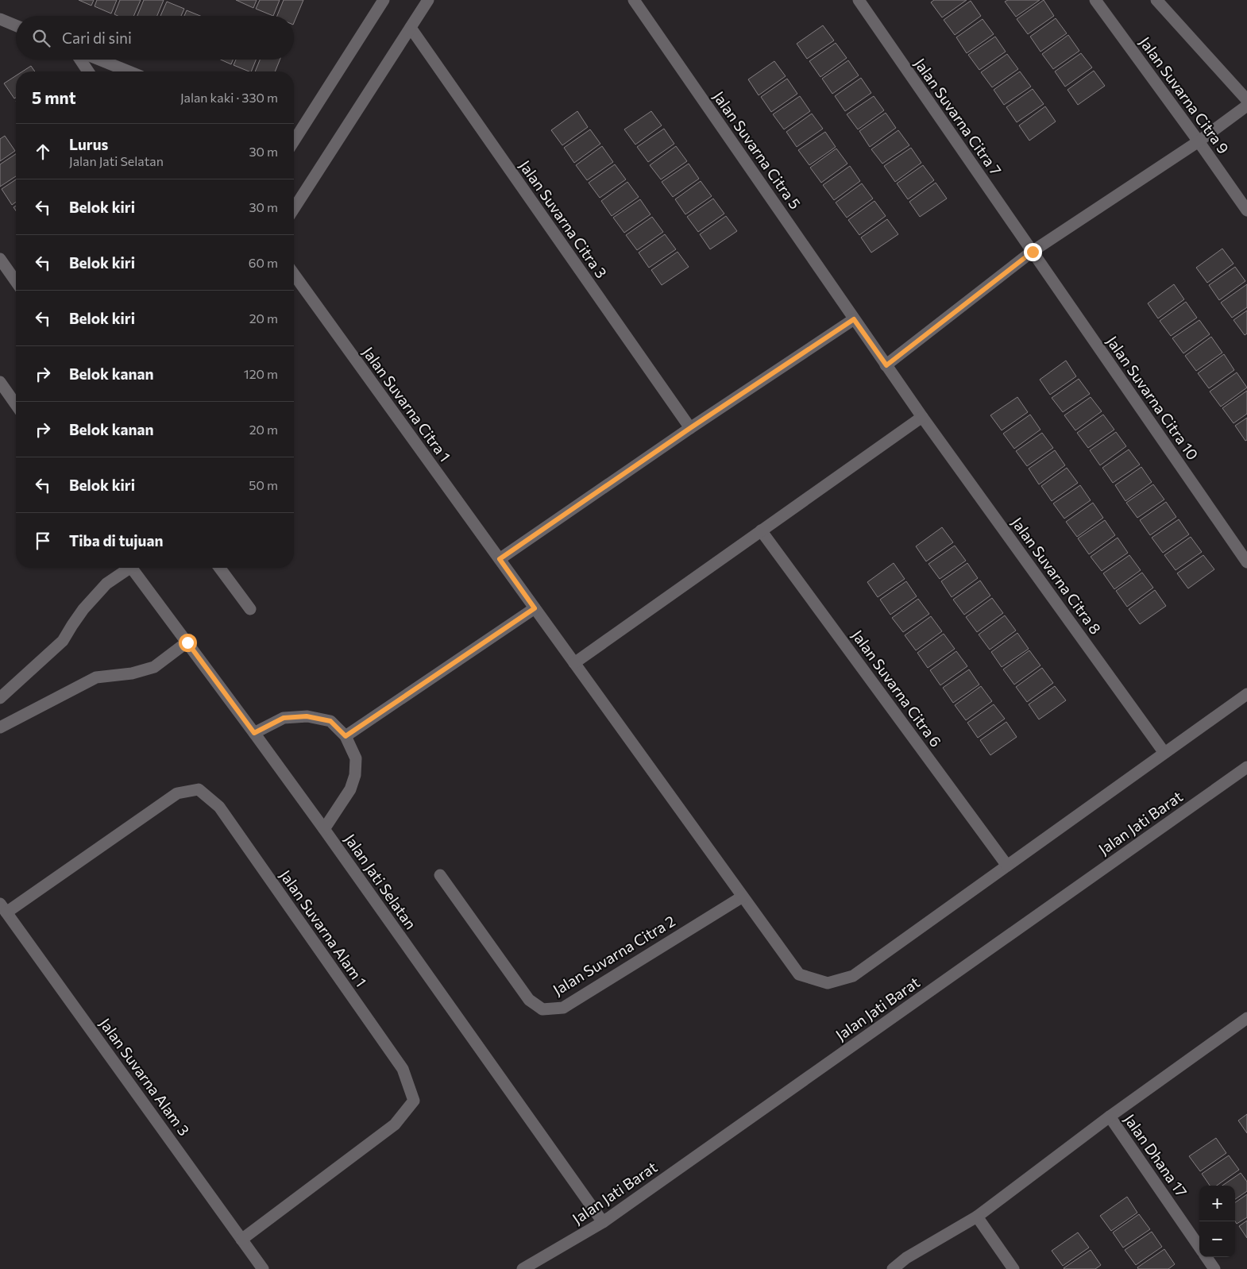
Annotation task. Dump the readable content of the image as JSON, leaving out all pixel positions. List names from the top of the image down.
{
  "streets": {
    "street": [
      "Jalan Suvarna Citra 9",
      "Jalan Suvarna Citra 7",
      "Jalan Suvarna Citra 5",
      "Jalan Suvarna Citra 3",
      "Jalan Suvarna Citra 10",
      "Jalan Suvarna Citra 1",
      "Jalan Suvarna Citra 8",
      "Jalan Suvarna Citra 6",
      "Jalan Jati Barat",
      "Jalan Jati Selatan",
      "Jalan Suvarna Alam 1",
      "Jalan Suvarna Citra 2",
      "Jalan Suvarna Alam 3",
      "Jalan Dhana 17"
    ]
  },
  "crossings": [
    ["Jalan Suvarna Citra 7", "Jalan Suvarna Citra 10"],
    ["Jalan Suvarna Citra 5", "Jalan Suvarna Citra 8"],
    ["Jalan Jati Barat", "Jalan Jati Selatan"],
    ["Jalan Suvarna Alam 1", "Jalan Suvarna Alam 3"]
  ],
  "page": {
    "search": "Cari di sini",
    "heading": ["5 mnt", "Jalan kaki · 330 m"],
    "list": [
      ["Lurus", "Jalan Jati Selatan", "30 m"],
      ["Belok kiri", "30 m"],
      ["Belok kiri", "60 m"],
      ["Belok kiri", "20 m"],
      ["Belok kanan", "120 m"],
      ["Belok kanan", "20 m"],
      ["Belok kiri", "50 m"],
      "Tiba di tujuan"
    ],
    "map_buttons": ["+", "−"]
  }
}
